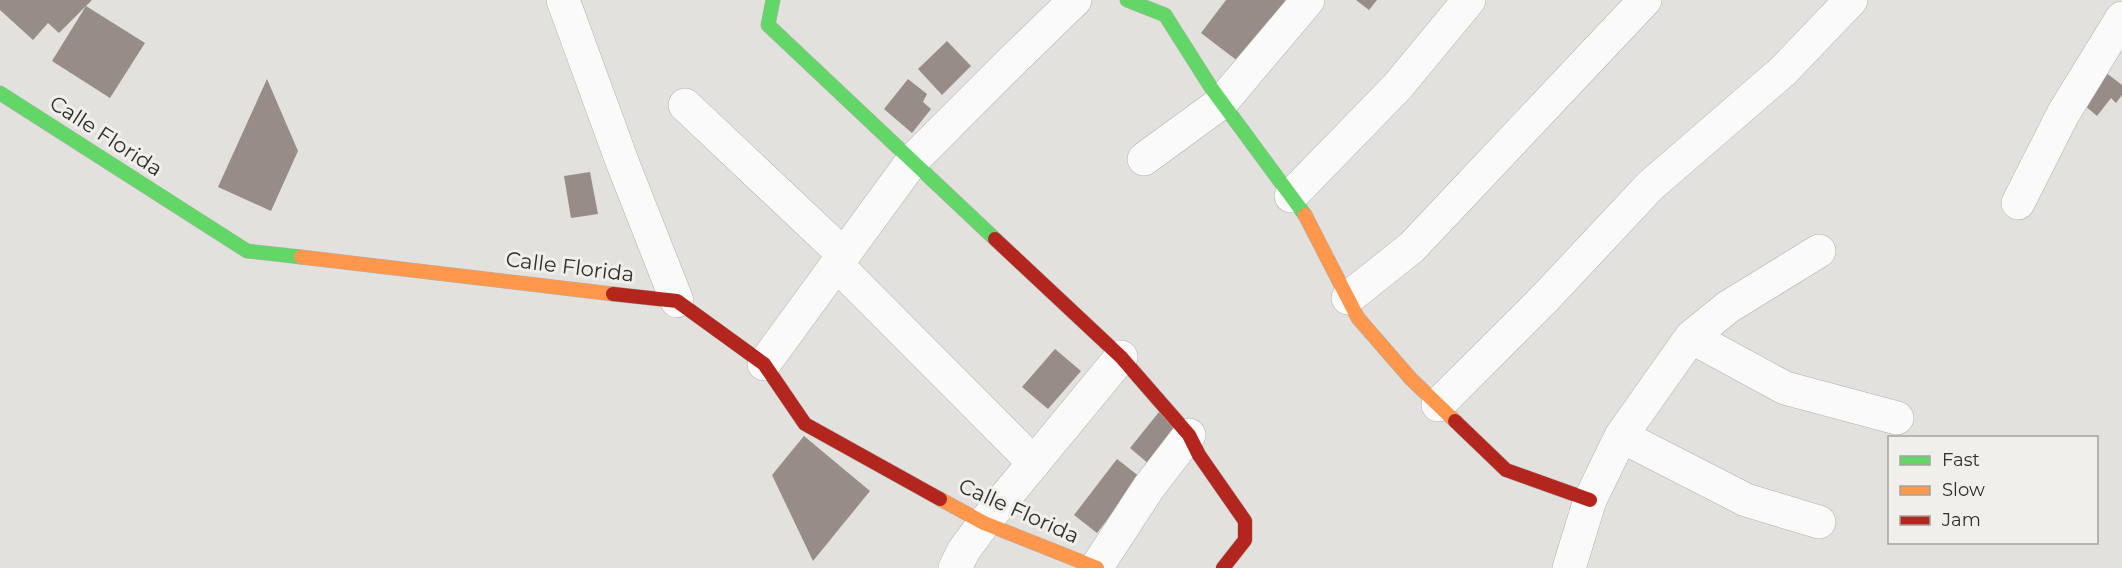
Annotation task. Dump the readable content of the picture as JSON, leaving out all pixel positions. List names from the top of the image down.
{
  "streets": {
    "street": ["Calle Florida"]
  },
  "legend": ["Fast", "Slow", "Jam"]
}
